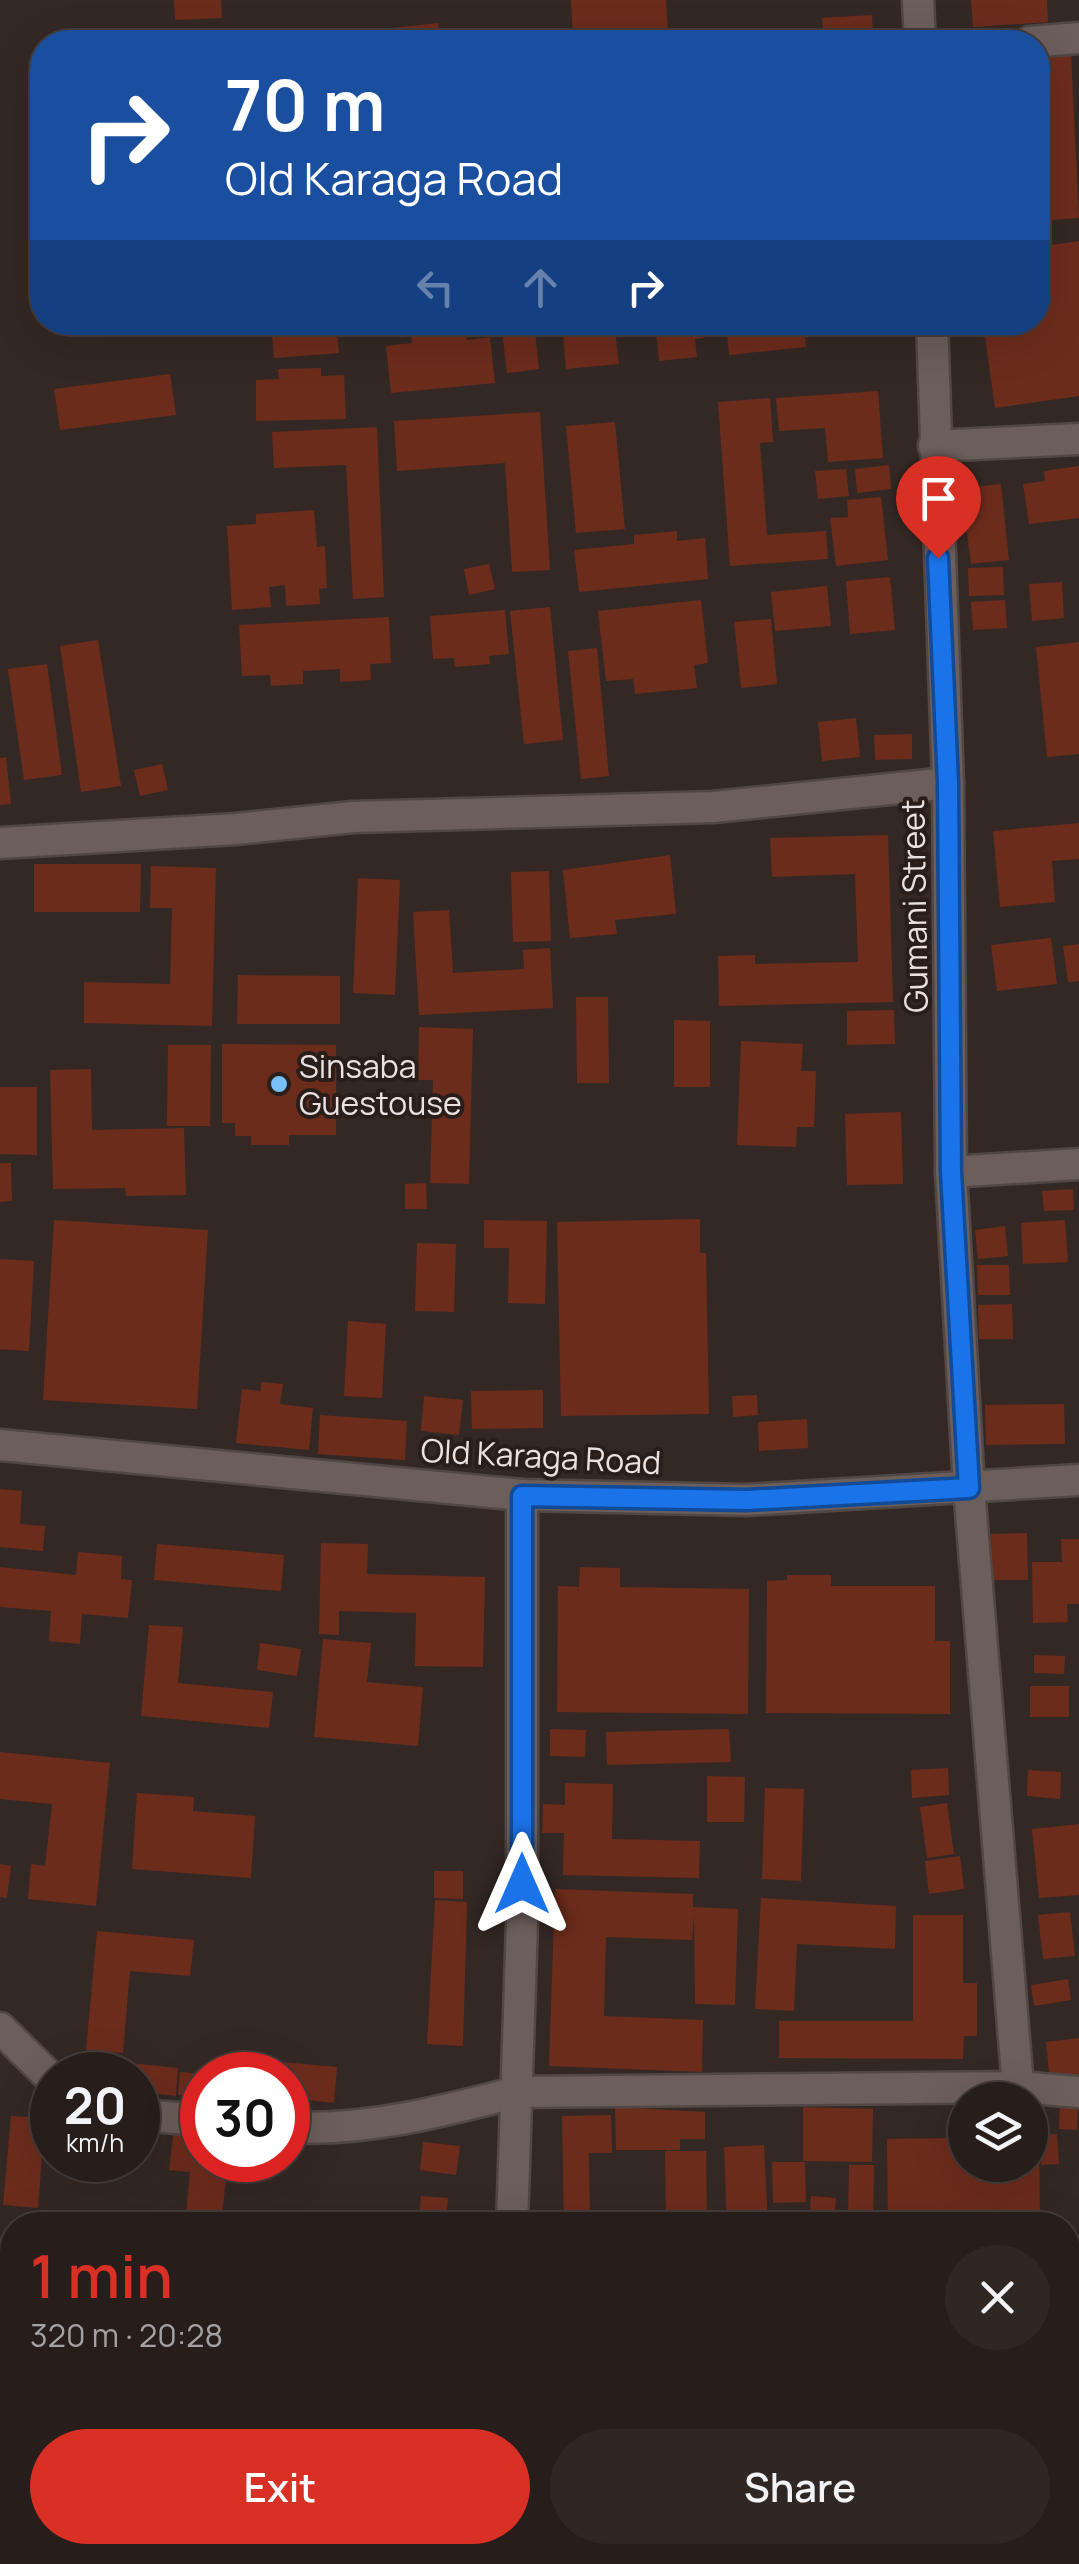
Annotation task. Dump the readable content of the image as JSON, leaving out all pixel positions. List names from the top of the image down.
{
  "streets": {
    "street": ["Gumani Street", "Old Karaga Road"]
  },
  "crossings": [
    ["Gumani Street", "Old Karaga Road"]
  ],
  "places": ["Sinsaba Guestouse"],
  "page": {
    "turn": ["70 m", "Old Karaga Road"],
    "speed": "20 km/h",
    "limit": "30",
    "heading": ["1 min", "320 m · 20:28"],
    "buttons": ["Exit", "Share"]
  }
}
